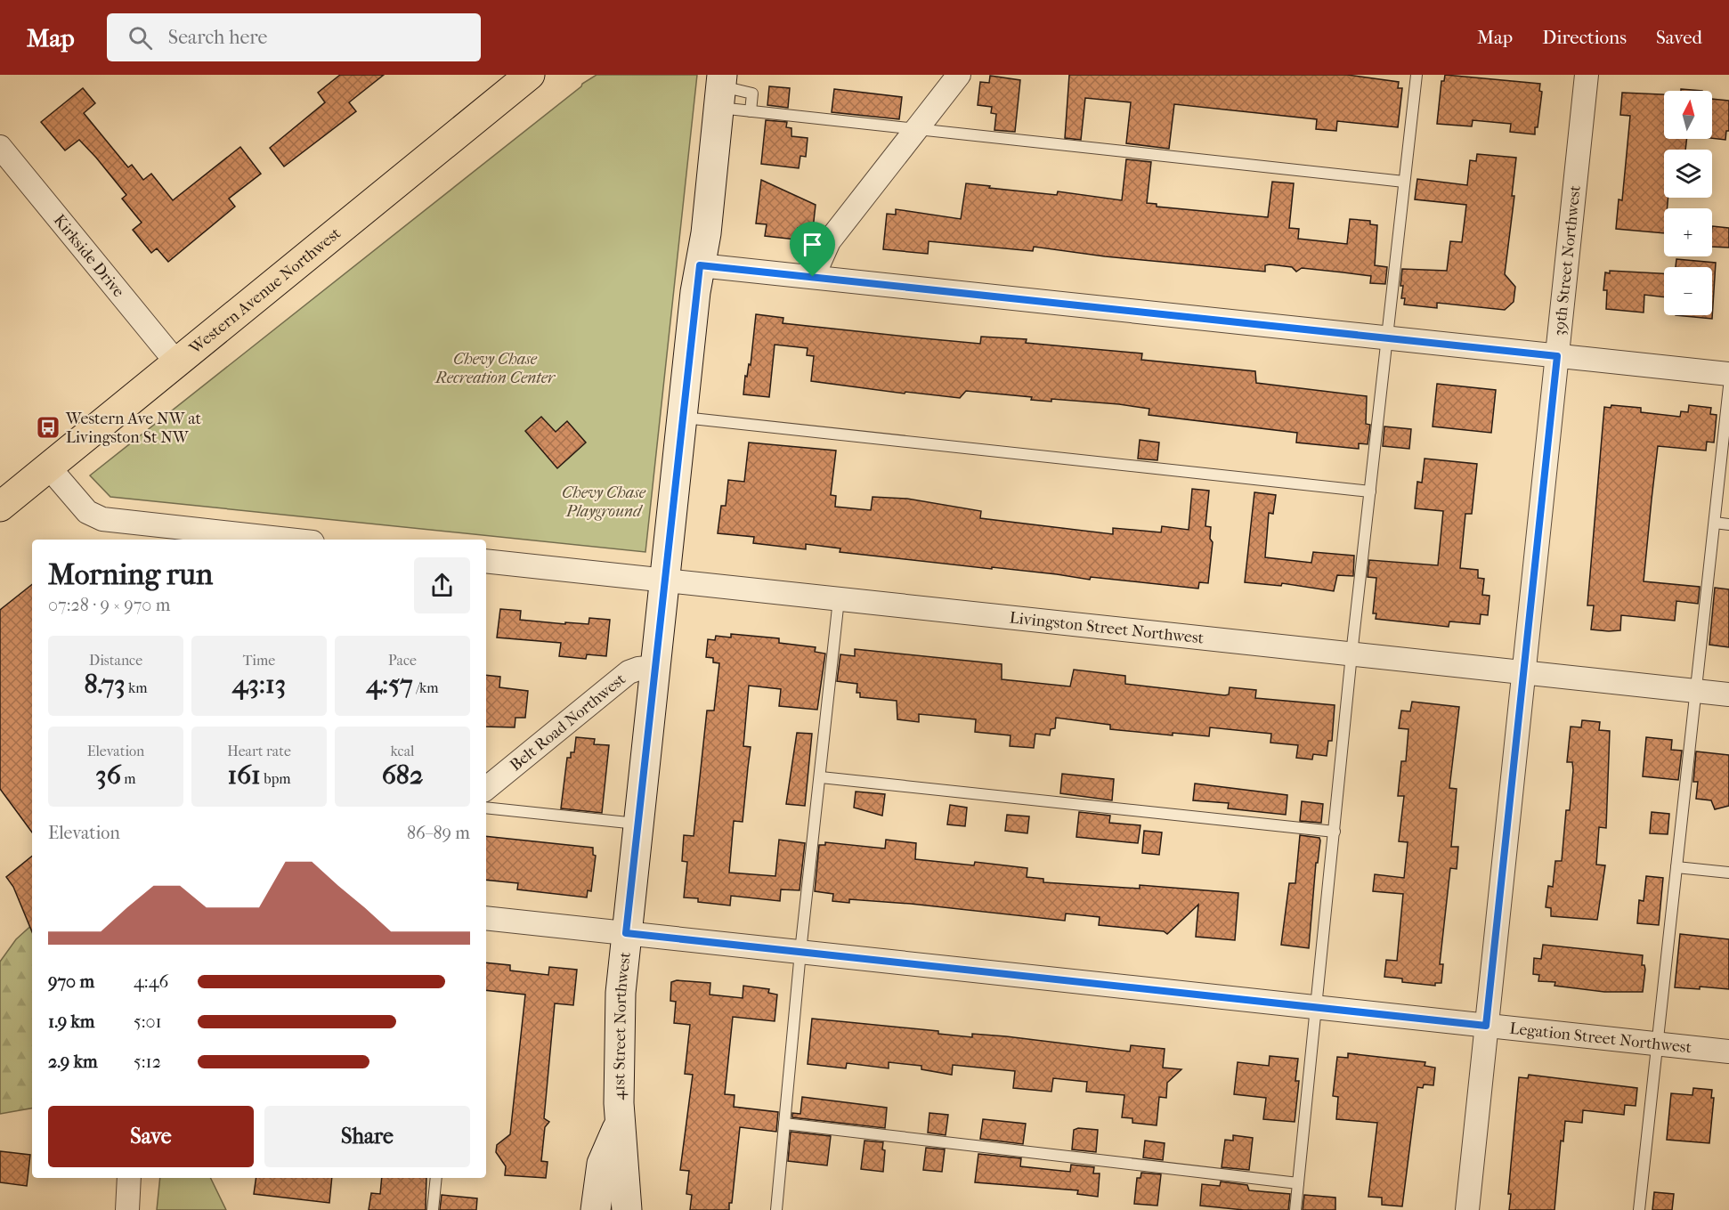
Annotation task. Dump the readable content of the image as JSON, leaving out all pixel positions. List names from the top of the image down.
{
  "streets": {
    "main road": ["Western Avenue Northwest", "41st Street Northwest"],
    "street": [
      "Kirkside Drive",
      "39th Street Northwest",
      "Livingston Street Northwest",
      "Belt Road Northwest",
      "Legation Street Northwest"
    ]
  },
  "crossings": [
    ["Kirkside Drive", "Western Avenue Northwest"],
    ["39th Street Northwest", "Livingston Street Northwest"],
    ["39th Street Northwest", "Legation Street Northwest"],
    ["Livingston Street Northwest", "41st Street Northwest"],
    ["Belt Road Northwest", "41st Street Northwest"],
    ["41st Street Northwest", "Legation Street Northwest"]
  ],
  "parks": ["Chevy Chase Recreation Center", "Chevy Chase Playground"],
  "places": {
    "bus stop": ["Western Ave NW at Livingston St NW"]
  },
  "north": "top",
  "page": {
    "header": "Map",
    "search": "Search here",
    "nav": ["Map", "Directions", "Saved"],
    "map_buttons": ["+", "−"],
    "heading": ["Morning run", "07:28 · 9 × 970 m"],
    "stats": [
      ["Distance", "8.73 km"],
      ["Time", "43:13"],
      ["Pace", "4:57 /km"],
      ["Elevation", "36 m"],
      ["Heart rate", "161 bpm"],
      ["kcal", "682"]
    ],
    "chart": ["Elevation", "86–89 m"],
    "list": [
      {
        "name": "970 m",
        "note": "4:46"
      },
      {
        "name": "1.9 km",
        "note": "5:01"
      },
      {
        "name": "2.9 km",
        "note": "5:12"
      }
    ],
    "buttons": ["Save", "Share"]
  }
}
